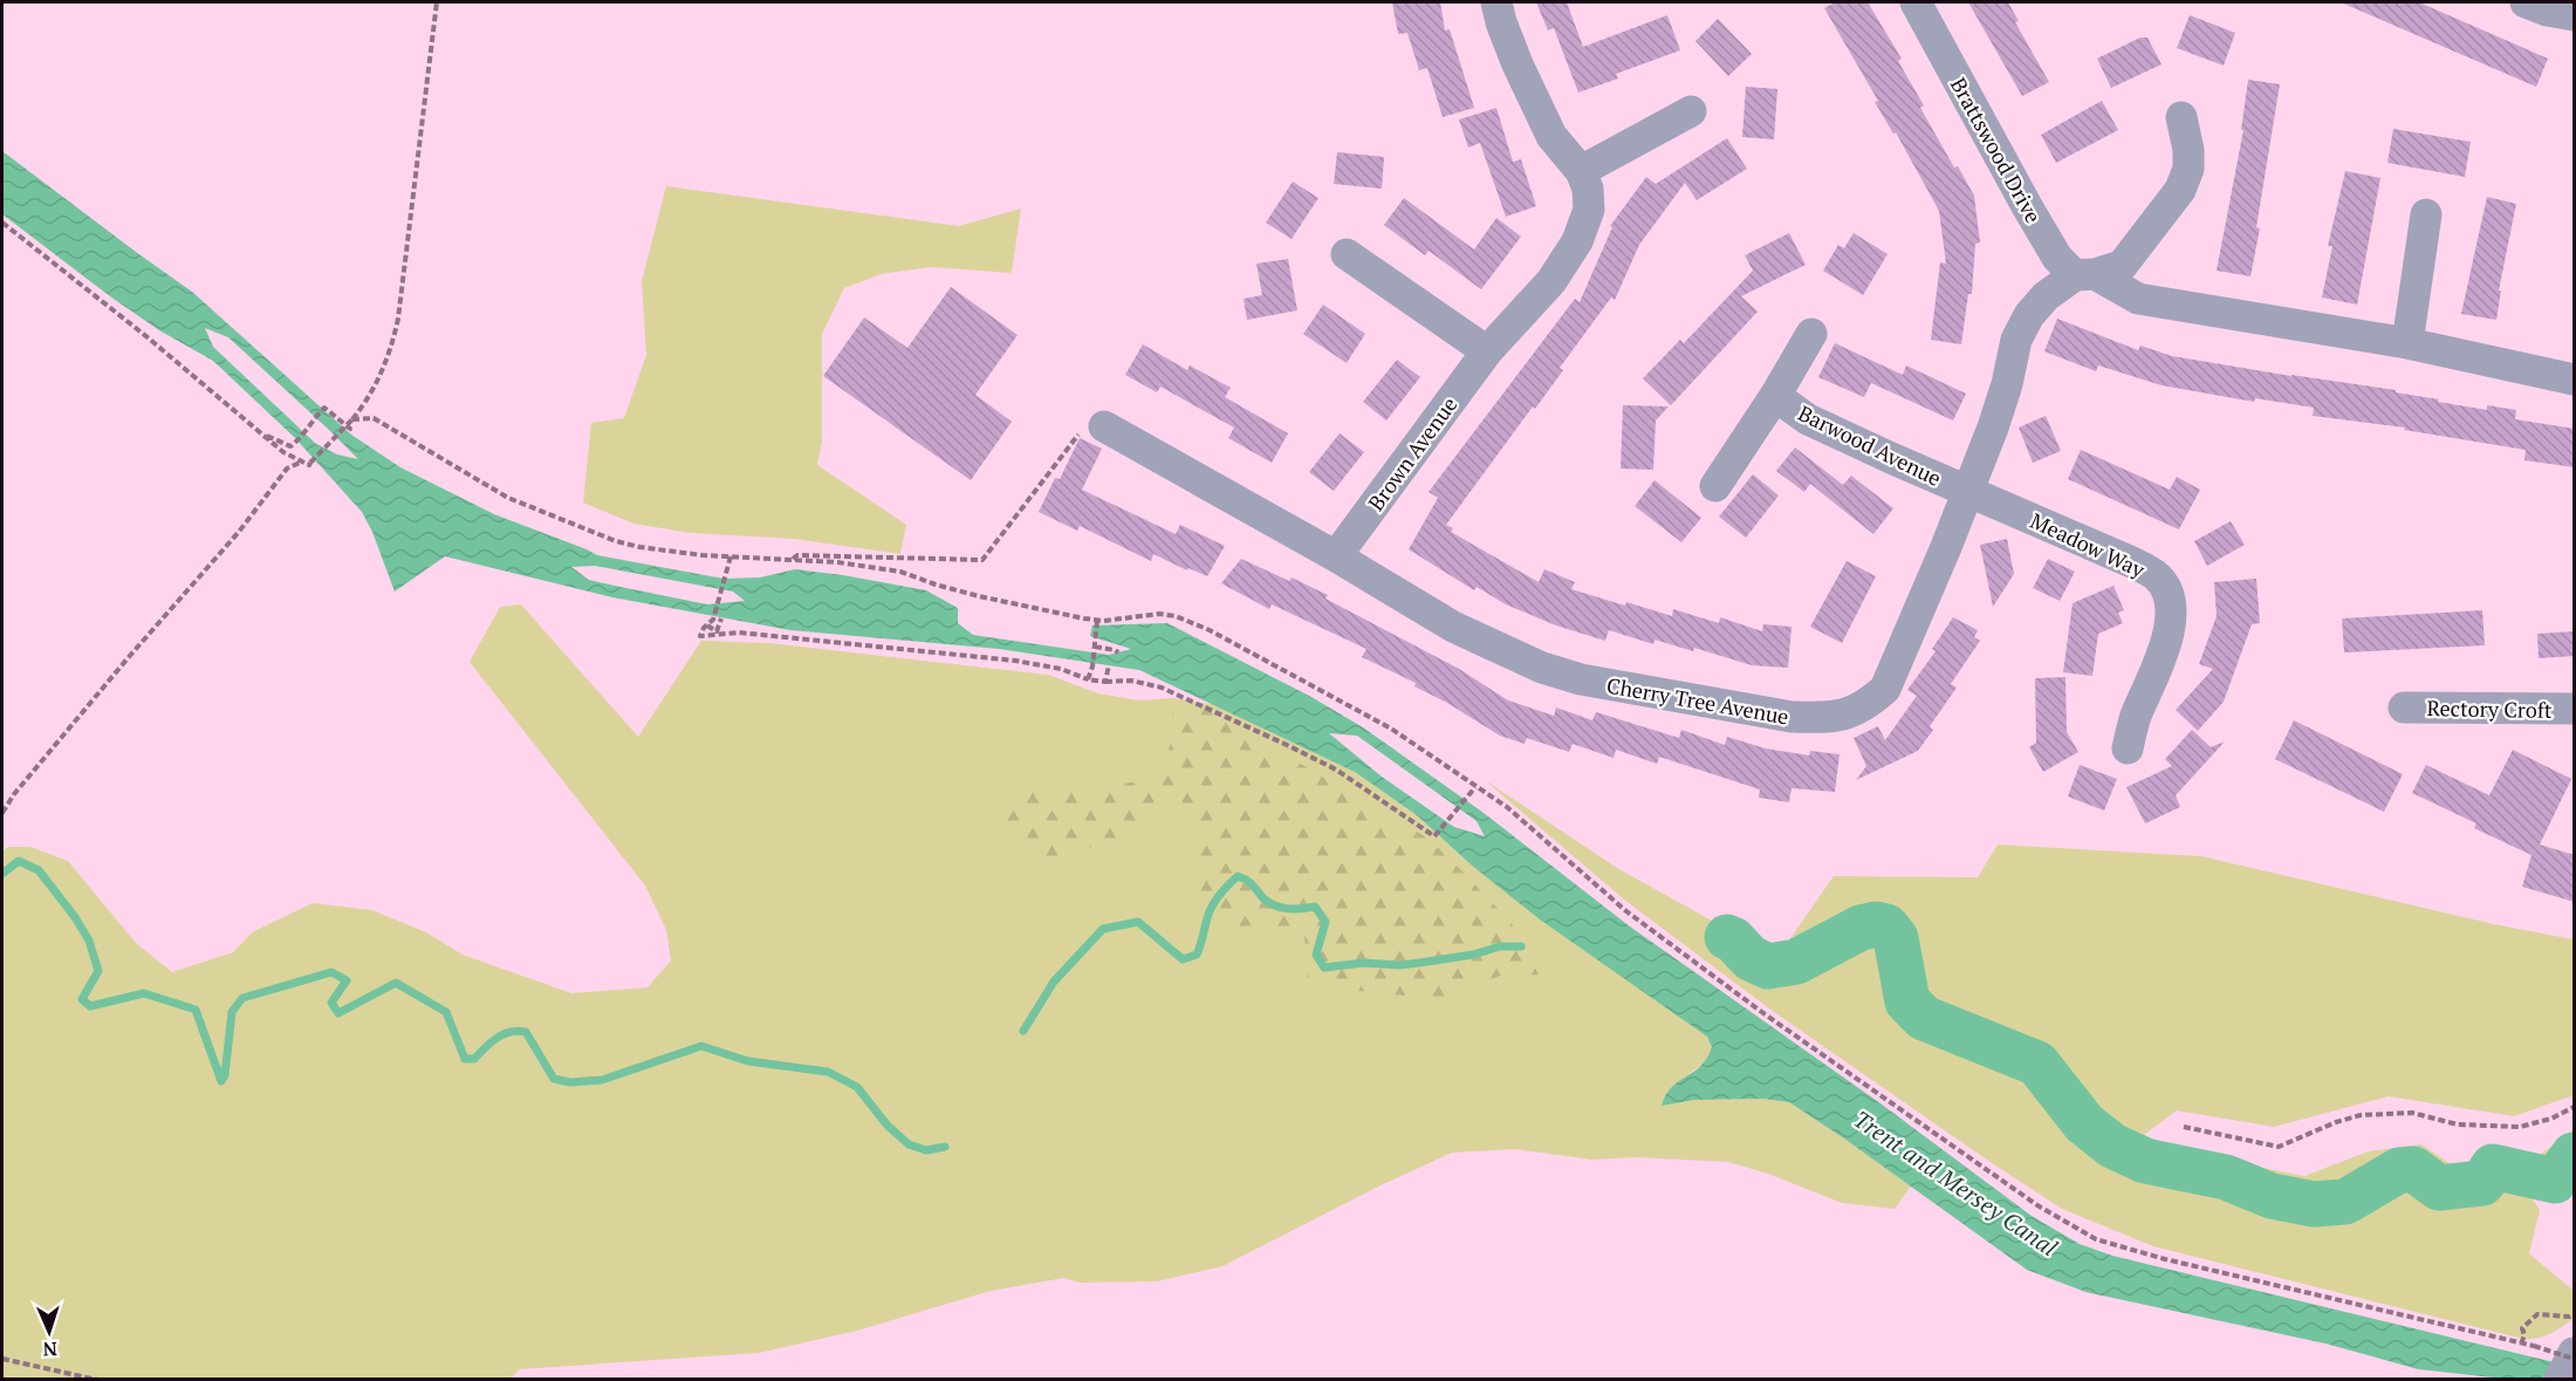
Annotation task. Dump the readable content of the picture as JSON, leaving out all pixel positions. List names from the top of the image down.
{
  "streets": {
    "street": [
      "Brattswood Drive",
      "Barwood Avenue",
      "Brown Avenue",
      "Meadow Way",
      "Cherry Tree Avenue",
      "Rectory Croft"
    ]
  },
  "crossings": [
    ["Brattswood Drive", "Cherry Tree Avenue"],
    ["Barwood Avenue", "Meadow Way"],
    ["Barwood Avenue", "Cherry Tree Avenue"],
    ["Brown Avenue", "Cherry Tree Avenue"],
    ["Meadow Way", "Cherry Tree Avenue"]
  ],
  "water": ["Trent and Mersey Canal"],
  "north": "bottom"
}
